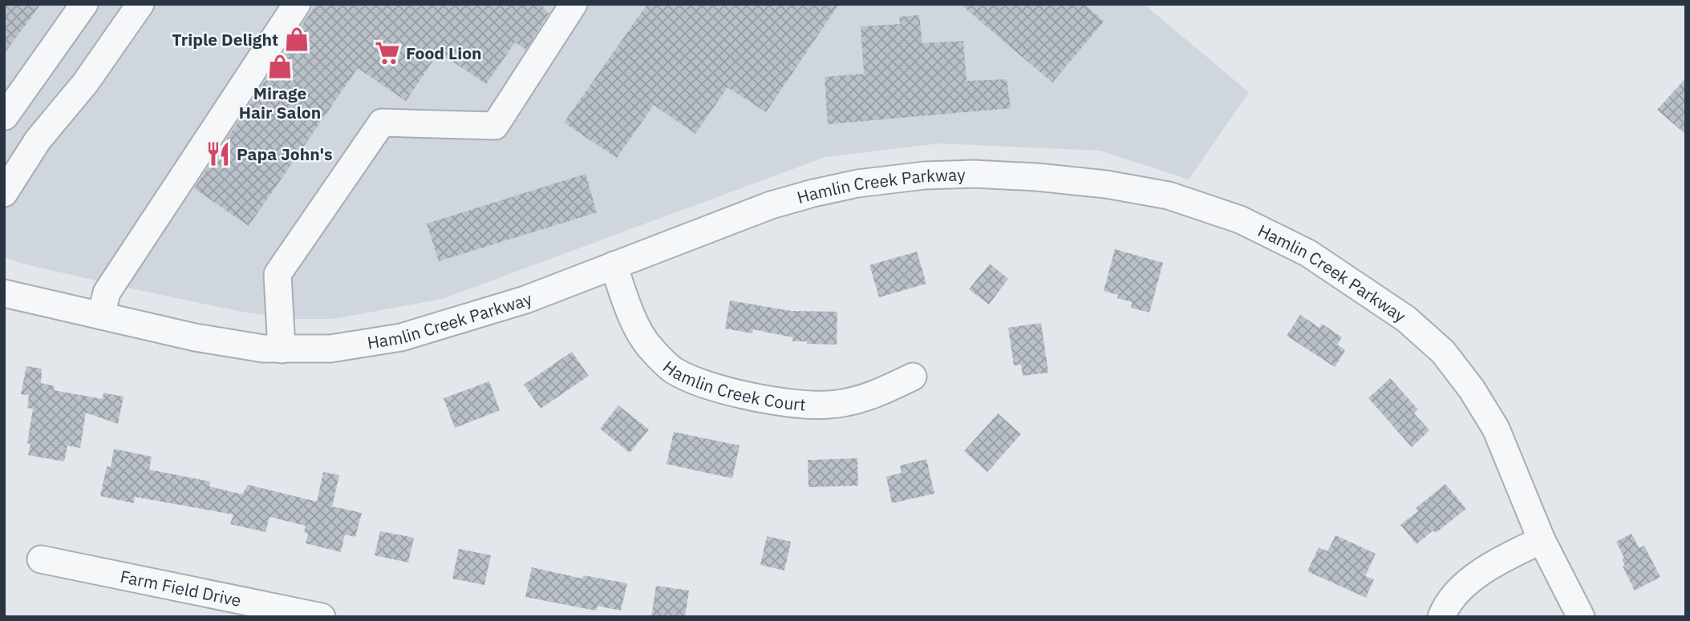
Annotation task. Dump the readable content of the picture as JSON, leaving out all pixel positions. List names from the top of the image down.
{
  "streets": {
    "street": ["Hamlin Creek Parkway", "Hamlin Creek Court", "Farm Field Drive"]
  },
  "crossings": [
    ["Hamlin Creek Parkway", "Hamlin Creek Court"]
  ],
  "places": {
    "shop": ["Triple Delight", "Mirage Hair Salon"],
    "supermarket": ["Food Lion"],
    "restaurant": ["Papa John's"]
  }
}
